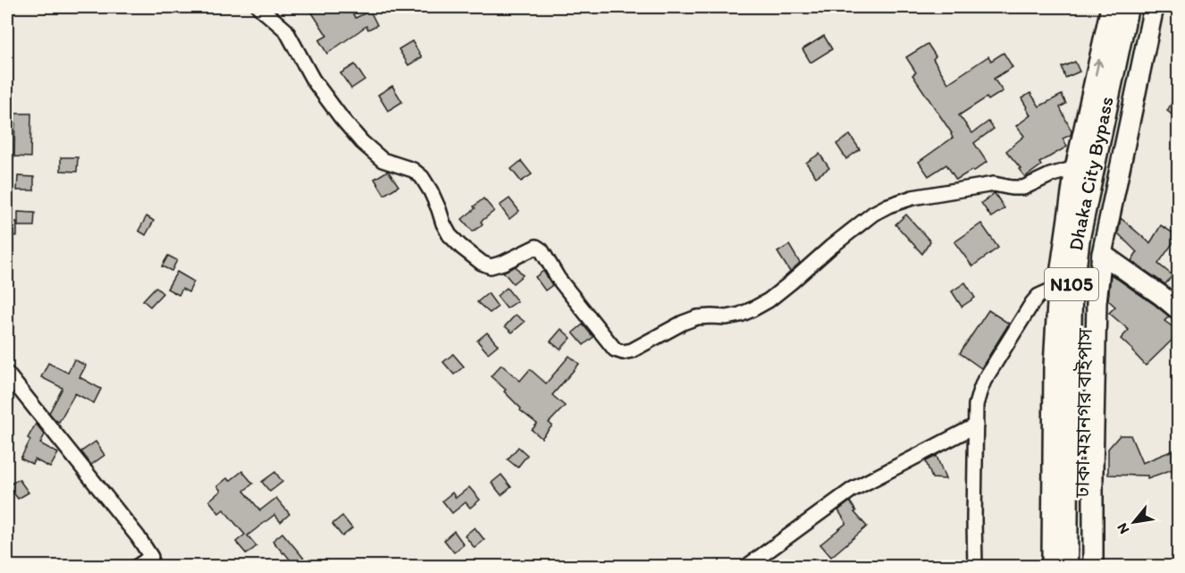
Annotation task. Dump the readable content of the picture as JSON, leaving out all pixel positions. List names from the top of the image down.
{
  "streets": {
    "highway": ["Dhaka City Bypass", "N105", "ঢাকা মহানগর বাইপাস"]
  },
  "north": "bottom left"
}
